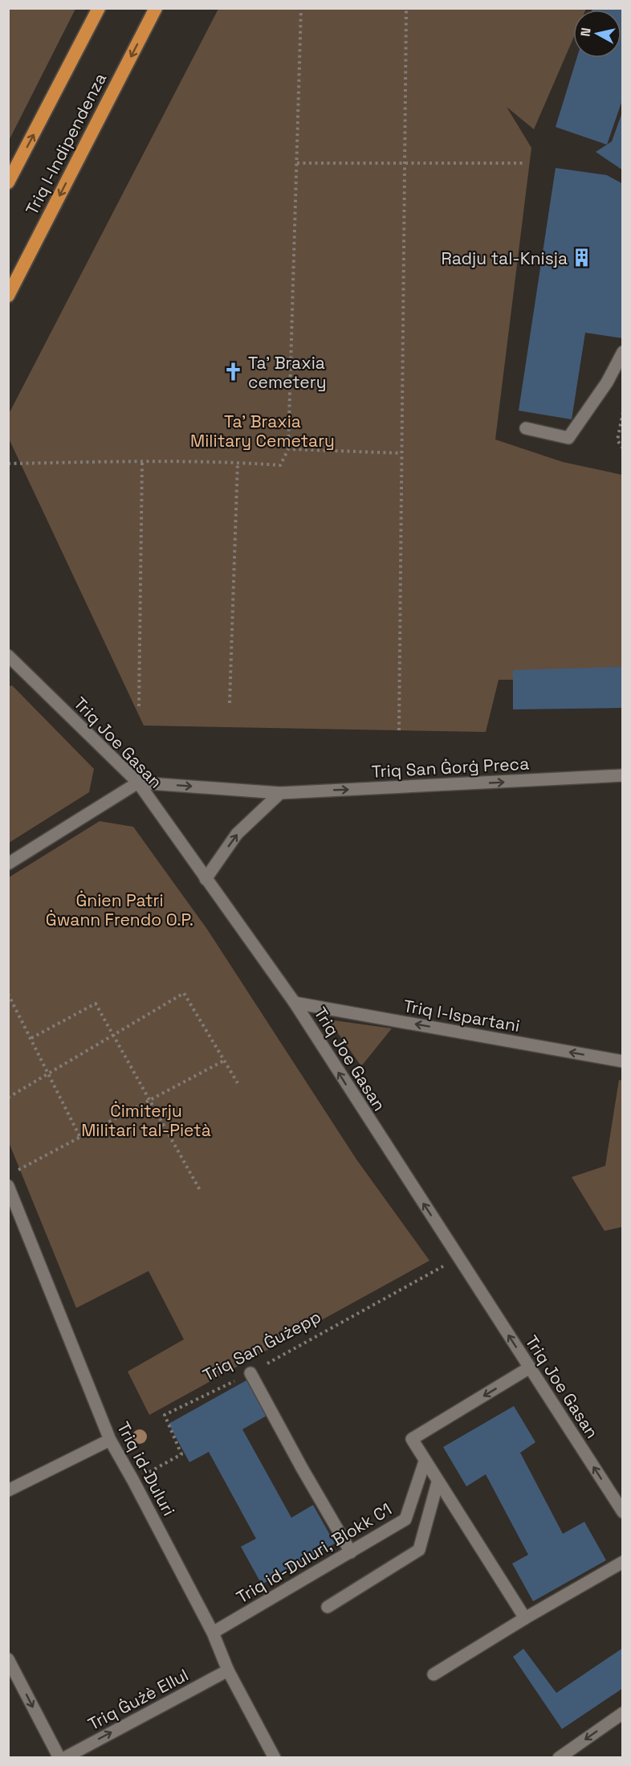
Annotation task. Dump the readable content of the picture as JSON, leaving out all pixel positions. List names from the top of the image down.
{
  "streets": {
    "highway": ["Triq l-Indipendenza"],
    "street": [
      "Triq Joe Gasan",
      "Triq San Ġorġ Preca",
      "Triq l-Ispartani",
      "Triq id-Duluri",
      "Triq id-Duluri, Blokk C1",
      "Triq Ġużè Ellul"
    ],
    "path": ["Triq San Ġużepp"]
  },
  "crossings": [
    ["Triq Joe Gasan", "Triq San Ġorġ Preca"],
    ["Triq Joe Gasan", "Triq l-Ispartani"],
    ["Triq Joe Gasan", "Triq San Ġużepp"],
    ["Triq San Ġużepp", "Triq id-Duluri"],
    ["Triq id-Duluri", "Triq id-Duluri, Blokk C1"],
    ["Triq id-Duluri", "Triq Ġużè Ellul"]
  ],
  "one_way": [
    "Triq Joe Gasan",
    "Triq San Ġorġ Preca",
    "Triq l-Ispartani",
    "Triq Ġużè Ellul"
  ],
  "parks": ["Ta' Braxia Military Cemetary", "Ġnien Patri Ġwann Frendo O.P.", "Ċimiterju Militari tal-Pietà"],
  "places": {
    "building": ["Radju tal-Knisja"],
    "church": ["Ta' Braxia cemetery"]
  },
  "north": "left"
}
